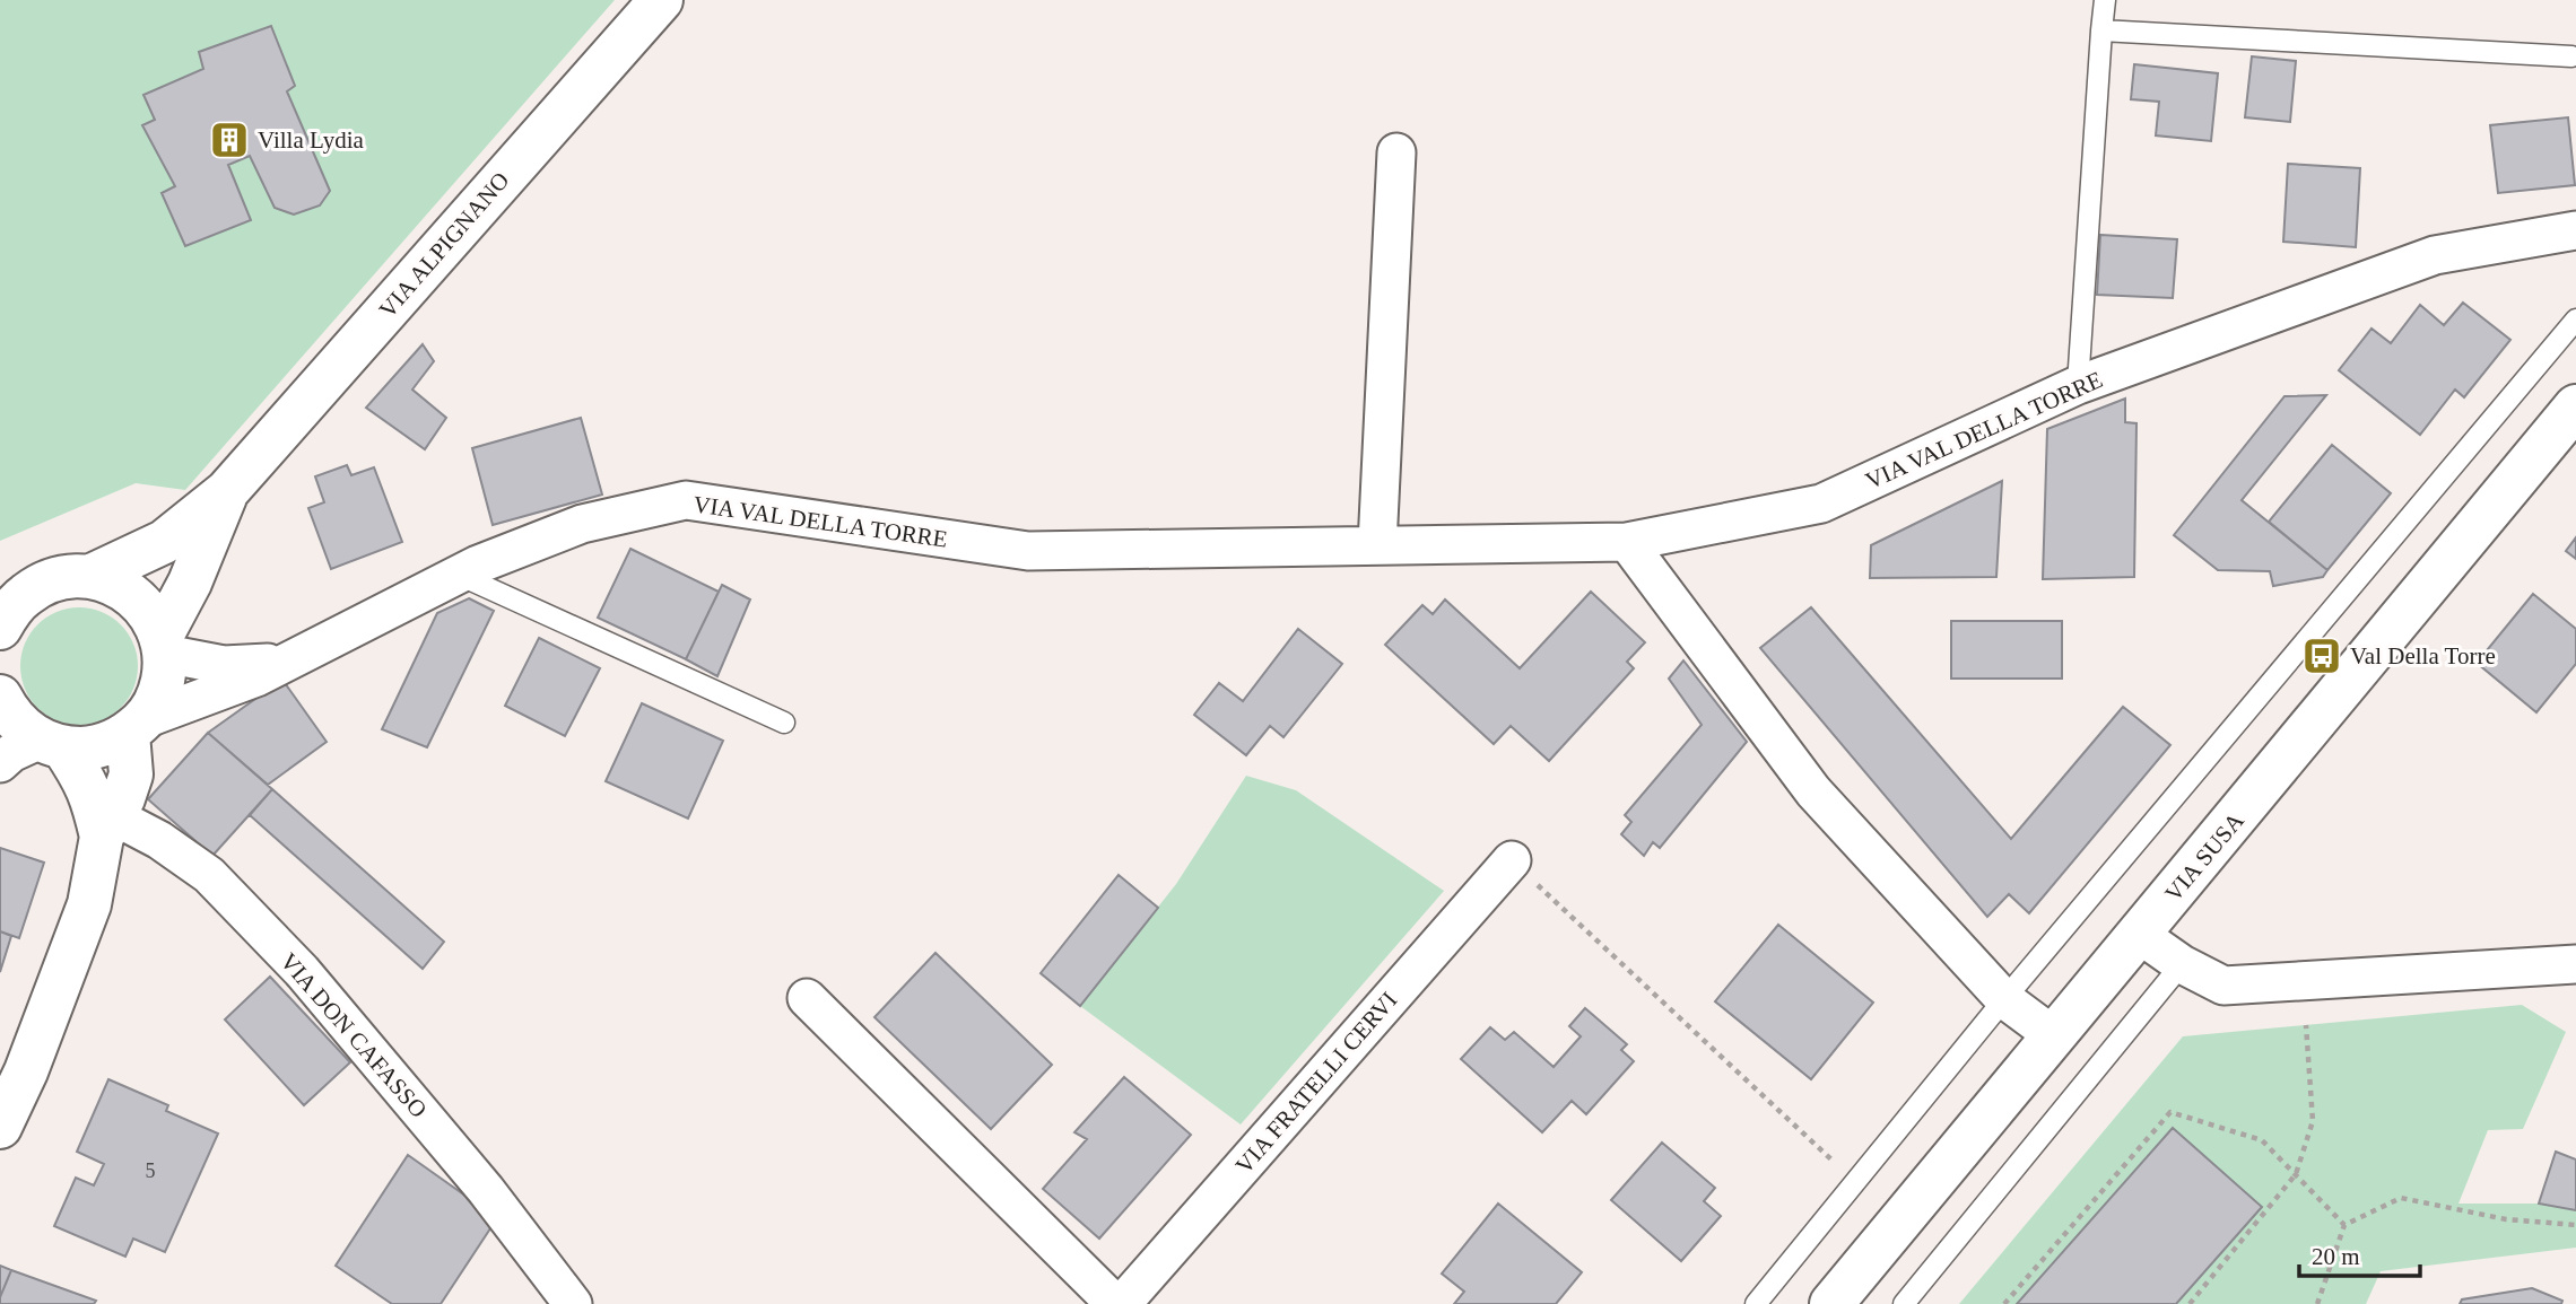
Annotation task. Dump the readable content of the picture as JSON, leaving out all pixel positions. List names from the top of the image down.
{
  "streets": {
    "street": [
      "VIA ALPIGNANO",
      "VIA VAL DELLA TORRE",
      "VIA SUSA",
      "VIA DON CAFASSO",
      "VIA FRATELLI CERVI"
    ]
  },
  "crossings": [
    ["VIA ALPIGNANO", "VIA VAL DELLA TORRE"]
  ],
  "places": {
    "building": ["Villa Lydia"],
    "bus stop": ["Val Della Torre"]
  },
  "house_numbers": ["5"],
  "scale_bar": "20 m"
}
